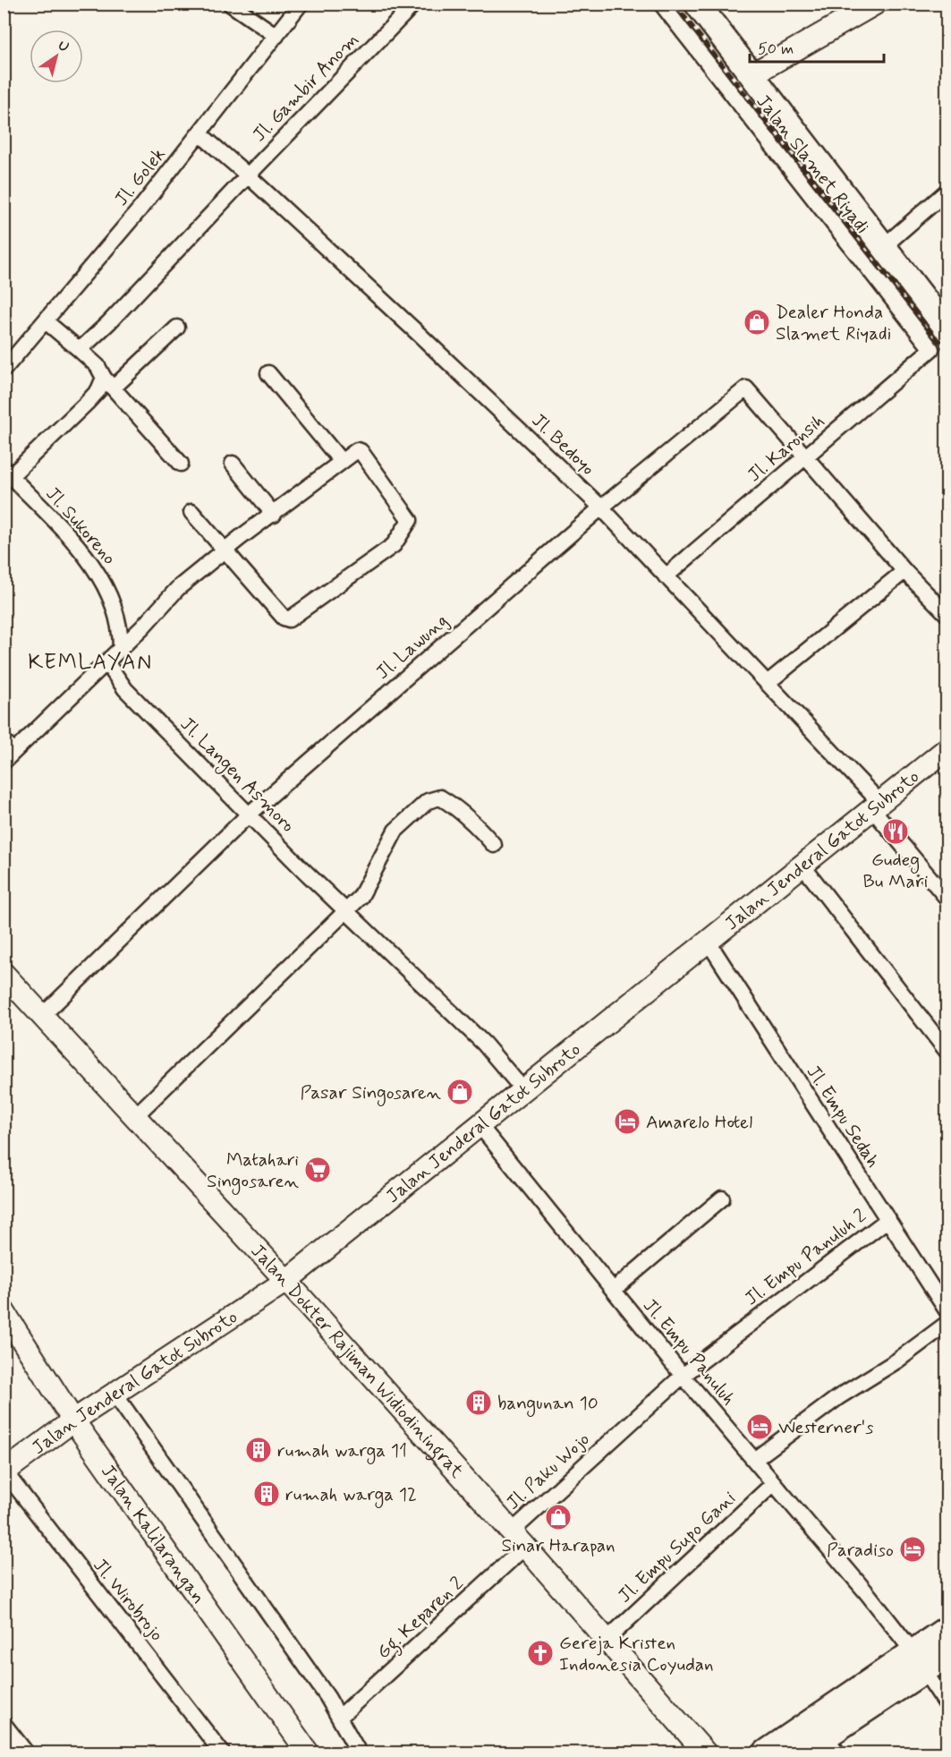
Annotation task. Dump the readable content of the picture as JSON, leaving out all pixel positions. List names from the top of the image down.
{
  "streets": {
    "main road": ["Jalan Jenderal Gatot Subroto", "Jalan Dokter Rajiman Widiodiningrat", "Jalan Kalilarangan"],
    "street": [
      "Jl. Gambir Anom",
      "Jalan Slamet Riyadi",
      "Jl. Golek",
      "Jl. Bedoyo",
      "Jl. Karonsih",
      "Jl. Sukoreno",
      "Jl. Lawung",
      "Jl. Langen Asmoro",
      "Jl. Empu Sedah",
      "Jl. Empu Panuluh 2",
      "Jl. Empu Panuluh",
      "Jl. Paku Wojo",
      "Jl. Empu Supo Gani",
      "Jl. Wirobrojo",
      "Gg. Keparen 2"
    ]
  },
  "crossings": [
    ["Jl. Gambir Anom", "Jl. Bedoyo"],
    ["Jalan Slamet Riyadi", "Jl. Karonsih"],
    ["Jl. Golek", "Jl. Bedoyo"],
    ["Jl. Bedoyo", "Jl. Karonsih"],
    ["Jl. Bedoyo", "Jl. Lawung"],
    ["Jl. Bedoyo", "Jalan Jenderal Gatot Subroto"],
    ["Jl. Karonsih", "Jl. Lawung"],
    ["Jl. Lawung", "Jl. Langen Asmoro"],
    ["Jl. Lawung", "Jalan Dokter Rajiman Widiodiningrat"],
    ["Jl. Langen Asmoro", "Jalan Jenderal Gatot Subroto"],
    ["Jalan Jenderal Gatot Subroto", "Jl. Empu Sedah"],
    ["Jalan Jenderal Gatot Subroto", "Jl. Empu Panuluh"],
    ["Jalan Jenderal Gatot Subroto", "Jalan Dokter Rajiman Widiodiningrat"],
    ["Jalan Jenderal Gatot Subroto", "Jalan Kalilarangan"],
    ["Jalan Jenderal Gatot Subroto", "Jl. Wirobrojo"],
    ["Jl. Empu Sedah", "Jl. Empu Panuluh 2"],
    ["Jl. Empu Panuluh 2", "Jl. Empu Panuluh"],
    ["Jl. Empu Panuluh 2", "Jl. Paku Wojo"],
    ["Jl. Empu Panuluh", "Jl. Paku Wojo"],
    ["Jl. Empu Panuluh", "Jl. Empu Supo Gani"],
    ["Jalan Dokter Rajiman Widiodiningrat", "Jl. Paku Wojo"],
    ["Jalan Dokter Rajiman Widiodiningrat", "Jl. Empu Supo Gani"],
    ["Jalan Dokter Rajiman Widiodiningrat", "Gg. Keparen 2"],
    ["Jl. Paku Wojo", "Gg. Keparen 2"]
  ],
  "districts": ["KEMLAYAN"],
  "places": {
    "shop": ["Dealer Honda Slamet Riyadi", "Pasar Singosaren", "Sinar Harapan"],
    "restaurant": ["Gudeg Bu Mari"],
    "hotel": ["Amarelo Hotel", "Westerner's", "Paradiso"],
    "supermarket": ["Matahari Singosaren"],
    "building": ["bangunan 10", "rumah warga 11", "rumah warga 12"],
    "church": ["Gereja Kristen Indonesia Coyudan"]
  },
  "scale_bar": "50 m",
  "north": "top right"
}
